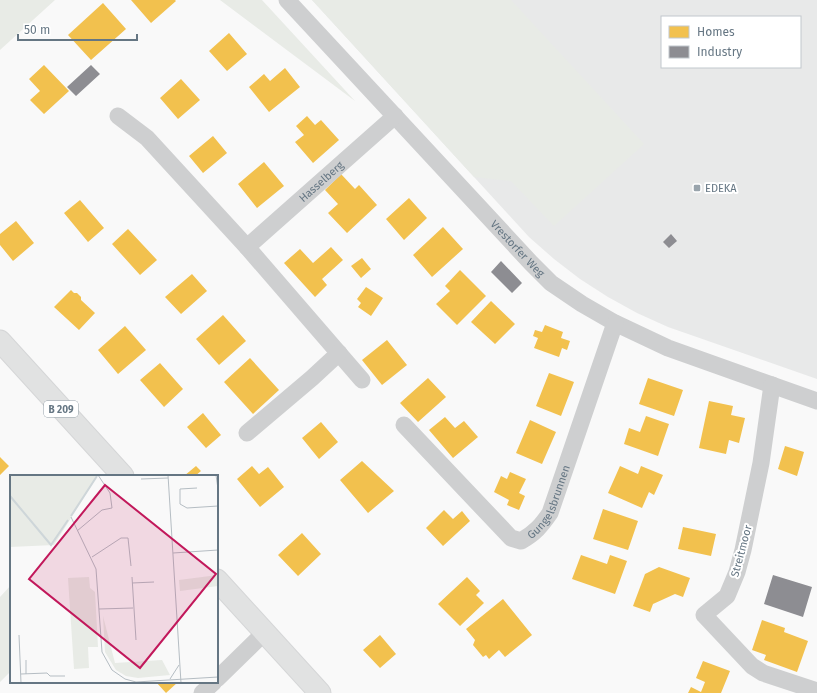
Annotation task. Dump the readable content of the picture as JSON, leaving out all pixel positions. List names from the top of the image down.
{
  "streets": {
    "main road": ["B 209"],
    "street": [
      "Hasselberg",
      "Vrestorfer Weg",
      "Gungelsbrunnen",
      "Streitmoor"
    ]
  },
  "crossings": [
    ["Hasselberg", "Vrestorfer Weg"],
    ["Vrestorfer Weg", "Gungelsbrunnen"],
    ["Vrestorfer Weg", "Streitmoor"]
  ],
  "places": {
    "transit": ["EDEKA"]
  },
  "legend": ["Homes", "Industry"],
  "scale_bar": "50 m"
}
